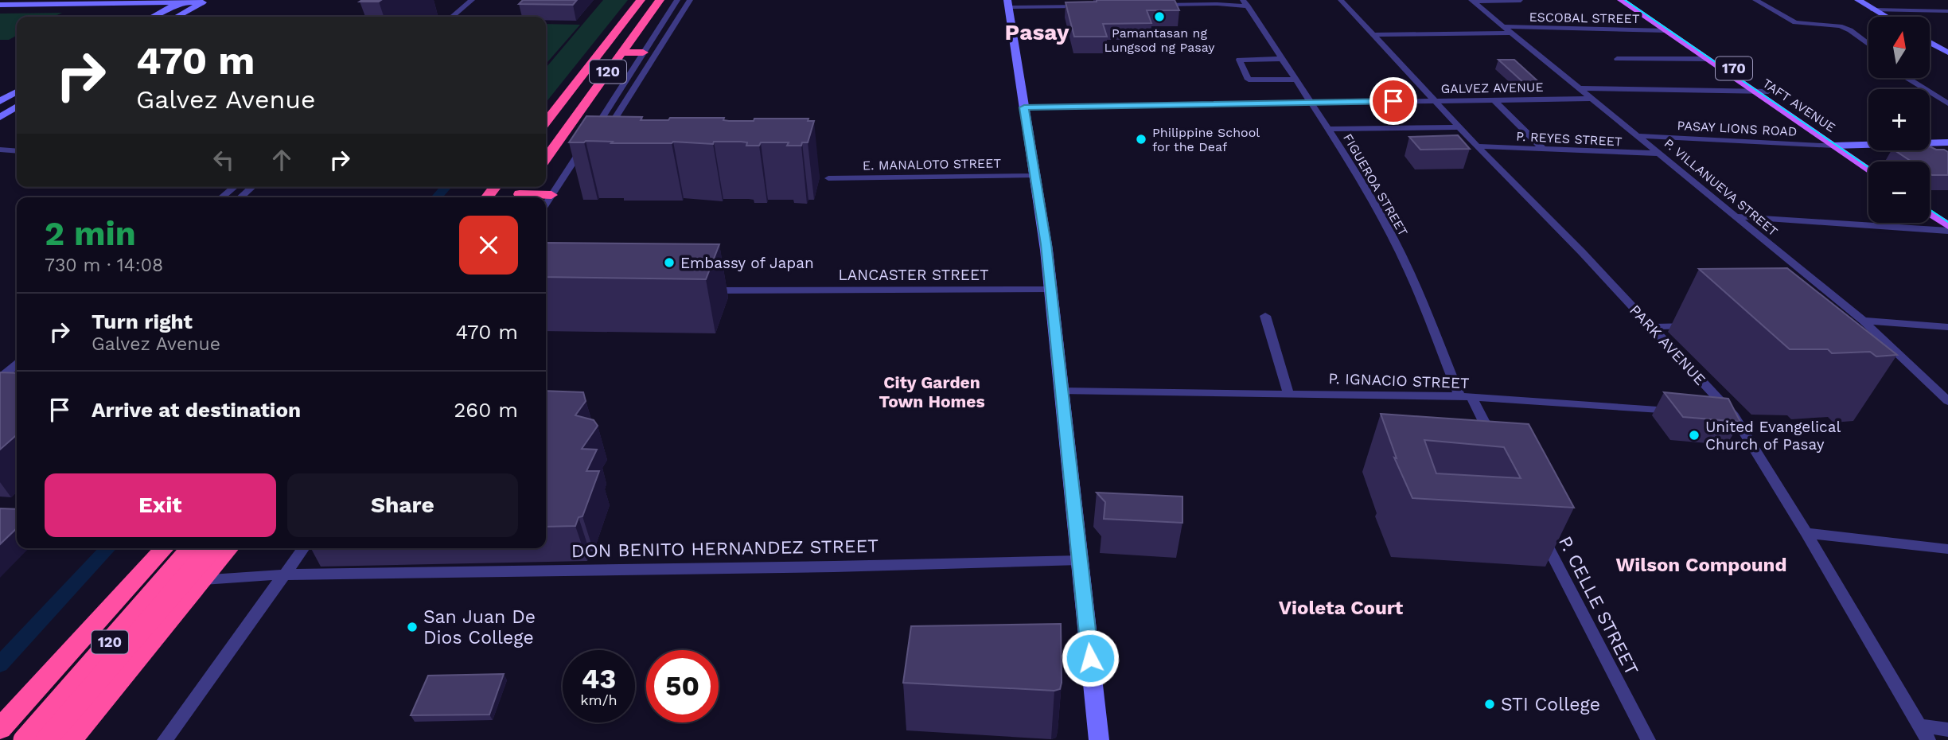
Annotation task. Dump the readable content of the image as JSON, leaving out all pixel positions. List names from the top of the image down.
{
  "streets": {
    "highway": ["120"],
    "main road": ["170", "TAFT AVENUE"],
    "street": [
      "ESCOBAL STREET",
      "GALVEZ AVENUE",
      "PASAY LIONS ROAD",
      "P. REYES STREET",
      "E. MANALOTO STREET",
      "FIGUEROA STREET",
      "P. VILLANUEVA STREET",
      "LANCASTER STREET",
      "PARK AVENUE",
      "P. IGNACIO STREET",
      "DON BENITO HERNANDEZ STREET",
      "P. CELLE STREET"
    ]
  },
  "crossings": [
    ["ESCOBAL STREET", "TAFT AVENUE"],
    ["ESCOBAL STREET", "P. VILLANUEVA STREET"],
    ["120", "DON BENITO HERNANDEZ STREET"],
    ["GALVEZ AVENUE", "FIGUEROA STREET"],
    ["GALVEZ AVENUE", "P. VILLANUEVA STREET"],
    ["GALVEZ AVENUE", "PARK AVENUE"],
    ["TAFT AVENUE", "PASAY LIONS ROAD"],
    ["PASAY LIONS ROAD", "P. VILLANUEVA STREET"],
    ["P. REYES STREET", "P. VILLANUEVA STREET"],
    ["P. REYES STREET", "PARK AVENUE"],
    ["FIGUEROA STREET", "P. IGNACIO STREET"]
  ],
  "districts": [
    "Pasay",
    "City Garden Town Homes",
    "Wilson Compound",
    "Violeta Court"
  ],
  "places": [
    "Pamantasan ng Lungsod ng Pasay",
    "Philippine School for the Deaf",
    "Embassy of Japan",
    "United Evangelical Church of Pasay",
    "San Juan De Dios College",
    "STI College"
  ],
  "north": "top",
  "page": {
    "map_buttons": ["+", "−"],
    "turn": ["470 m", "Galvez Avenue"],
    "heading": ["2 min", "730 m · 14:08"],
    "list": [
      {
        "name": "Turn right",
        "note": "Galvez Avenue",
        "value": "470 m"
      },
      {
        "name": "Arrive at destination",
        "value": "260 m"
      }
    ],
    "buttons": ["Exit", "Share"],
    "speed": "43 km/h",
    "limit": "50"
  }
}
